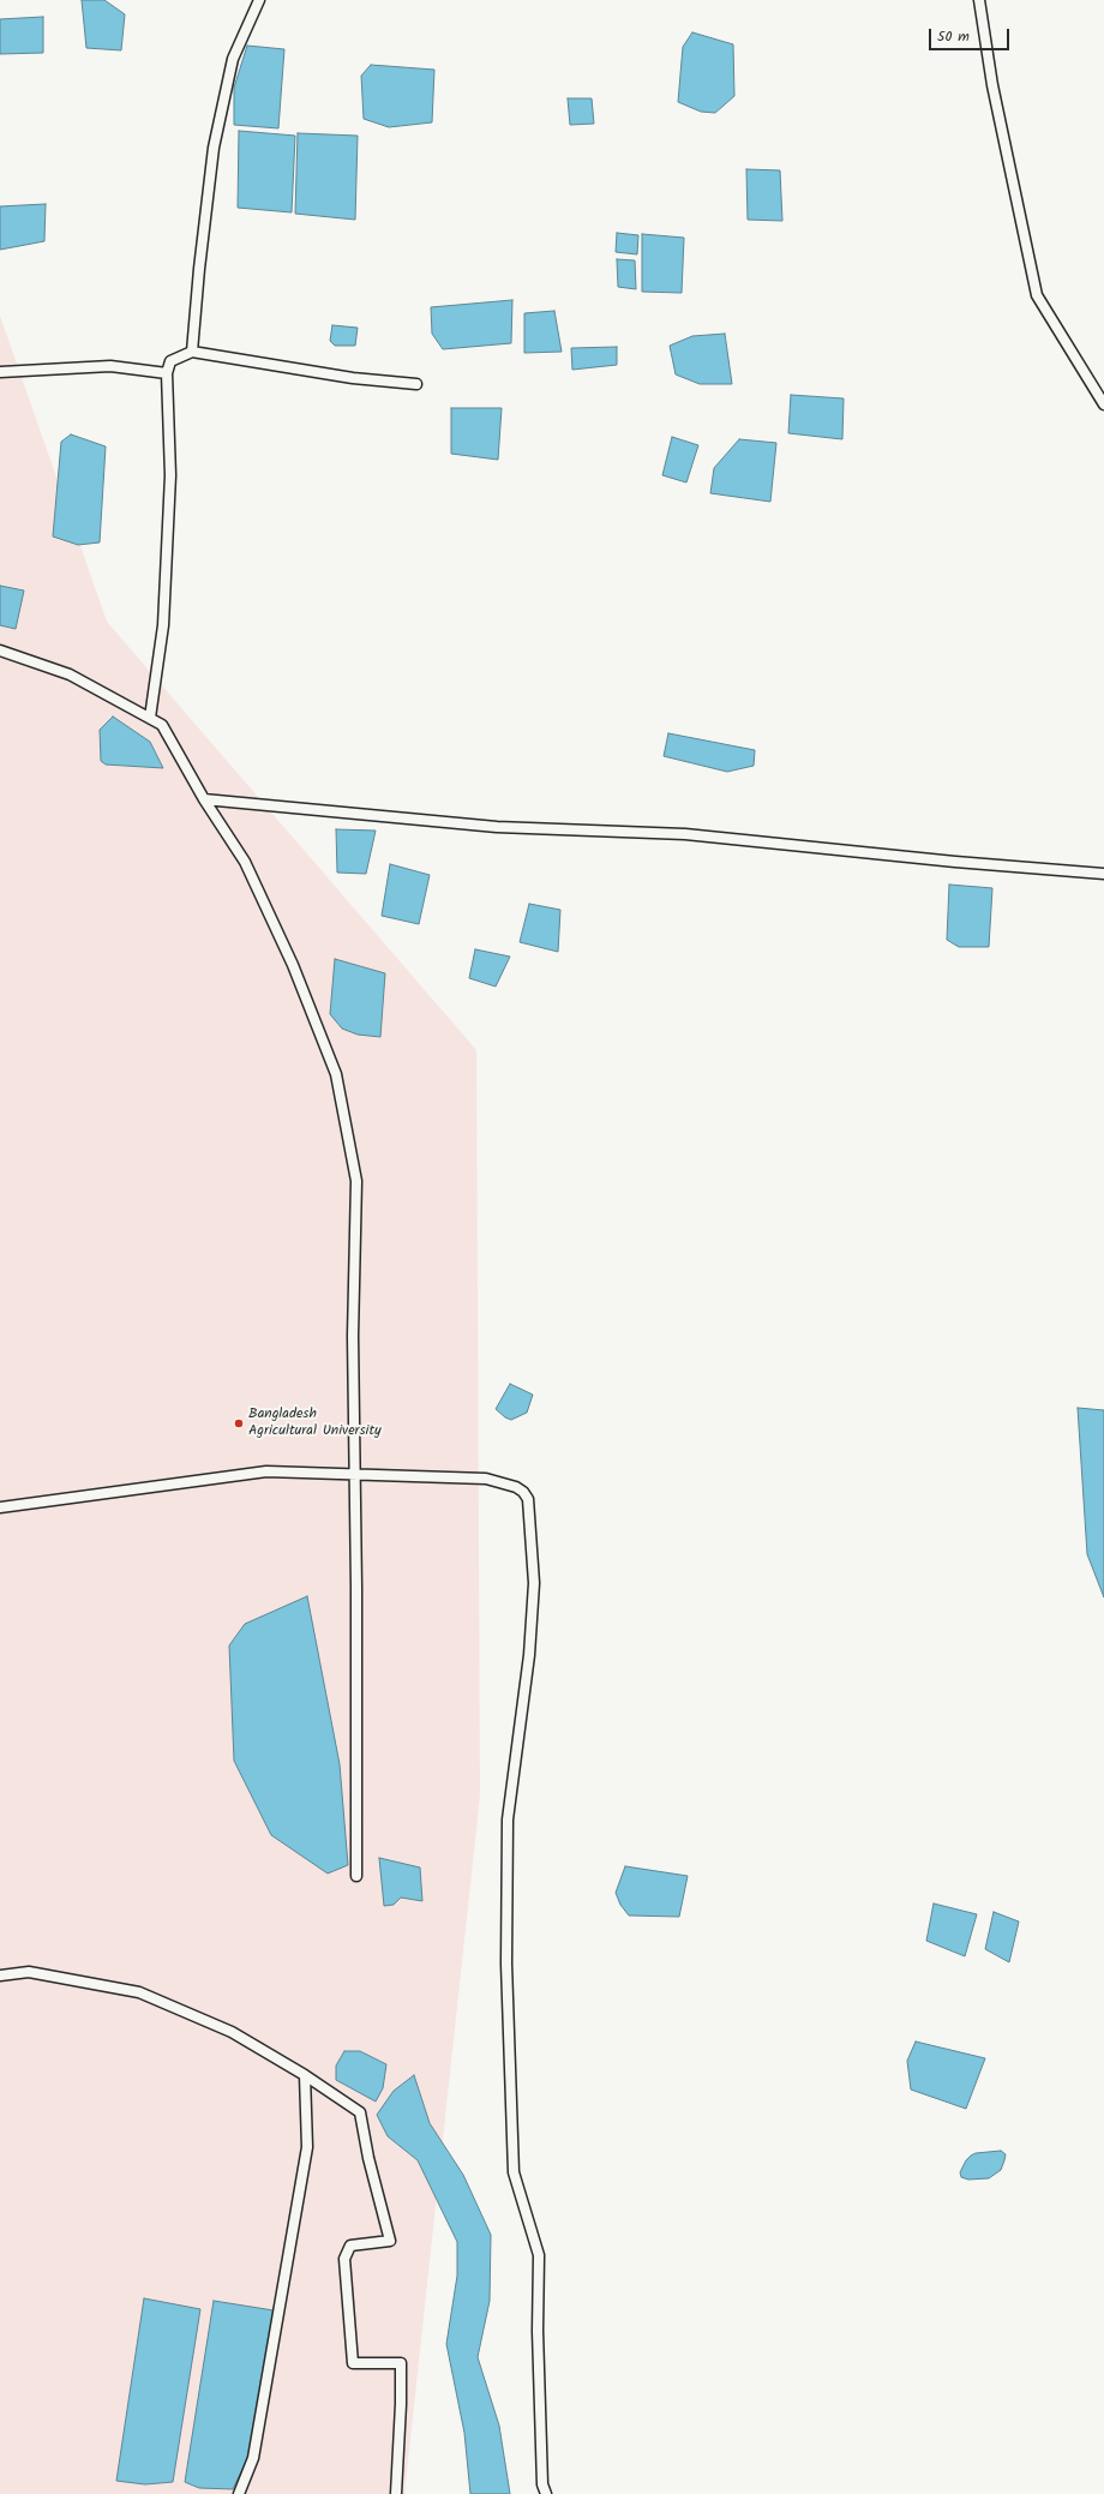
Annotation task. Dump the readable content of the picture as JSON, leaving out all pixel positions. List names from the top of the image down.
{
  "places": ["Bangladesh Agricultural University"],
  "scale_bar": "50 m"
}
